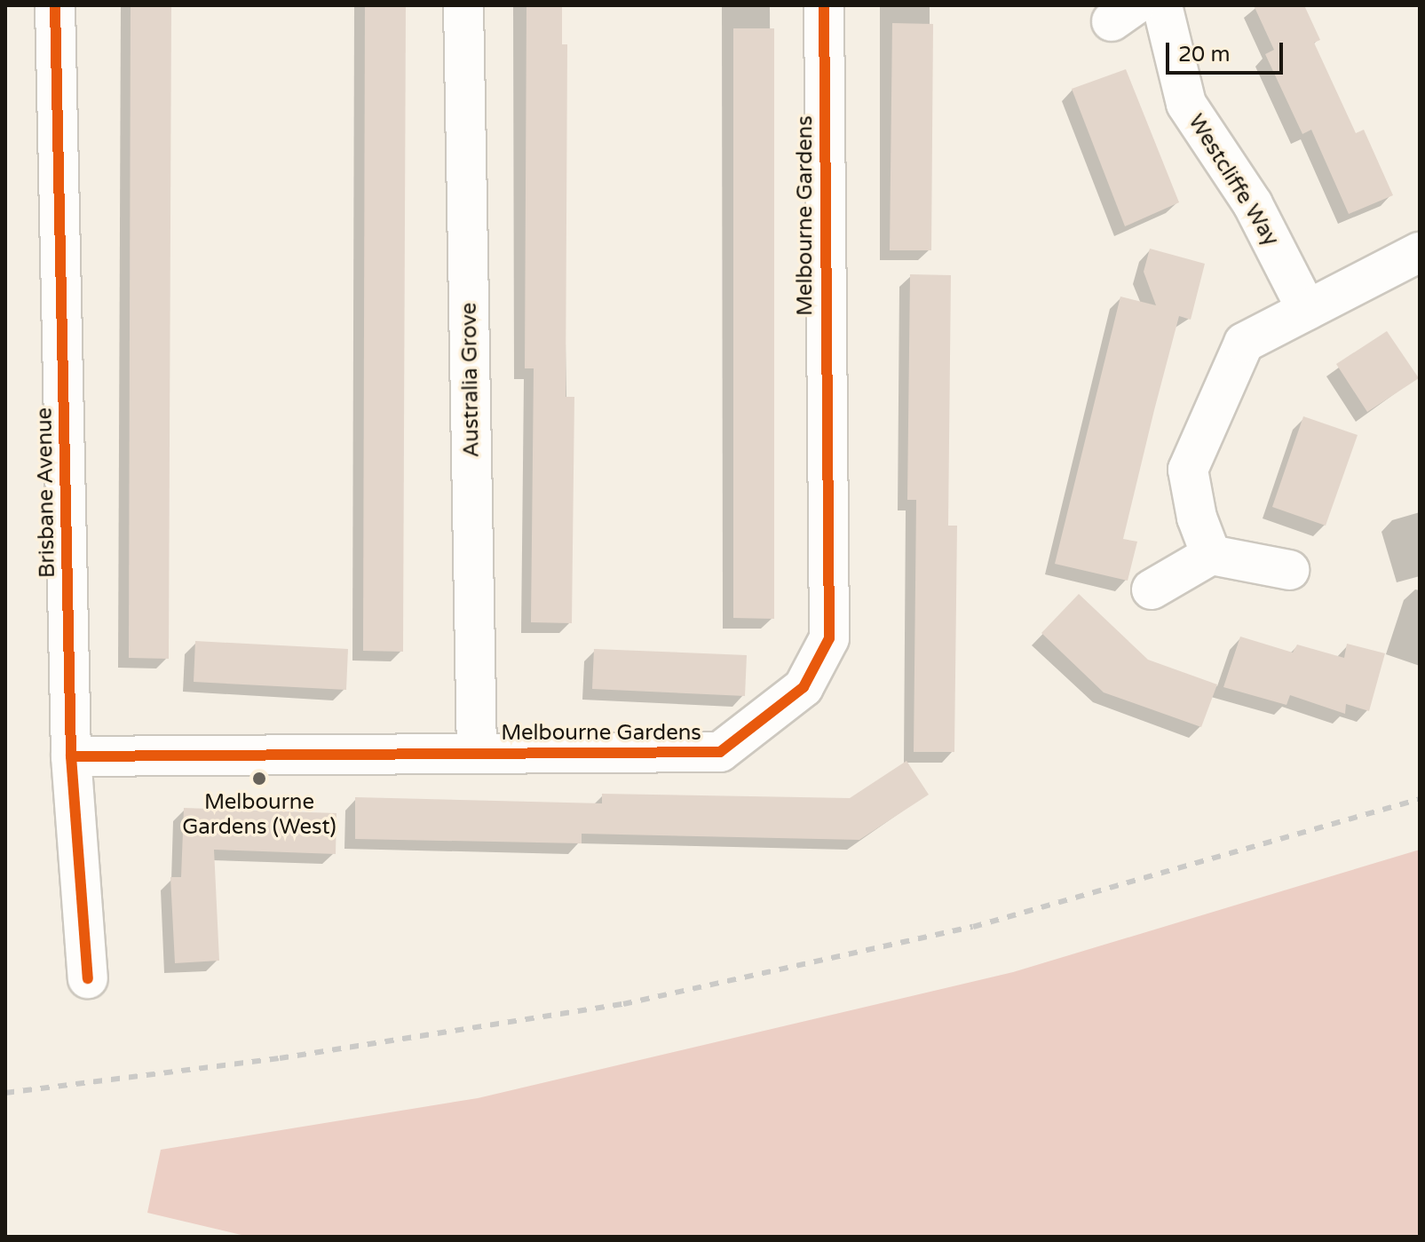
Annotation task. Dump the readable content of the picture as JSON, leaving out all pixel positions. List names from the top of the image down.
{
  "streets": {
    "street": [
      "Westcliffe Way",
      "Melbourne Gardens",
      "Australia Grove",
      "Brisbane Avenue"
    ]
  },
  "crossings": [
    ["Melbourne Gardens", "Australia Grove"],
    ["Melbourne Gardens", "Brisbane Avenue"]
  ],
  "places": ["Melbourne Gardens (West)"],
  "scale_bar": "20 m"
}
